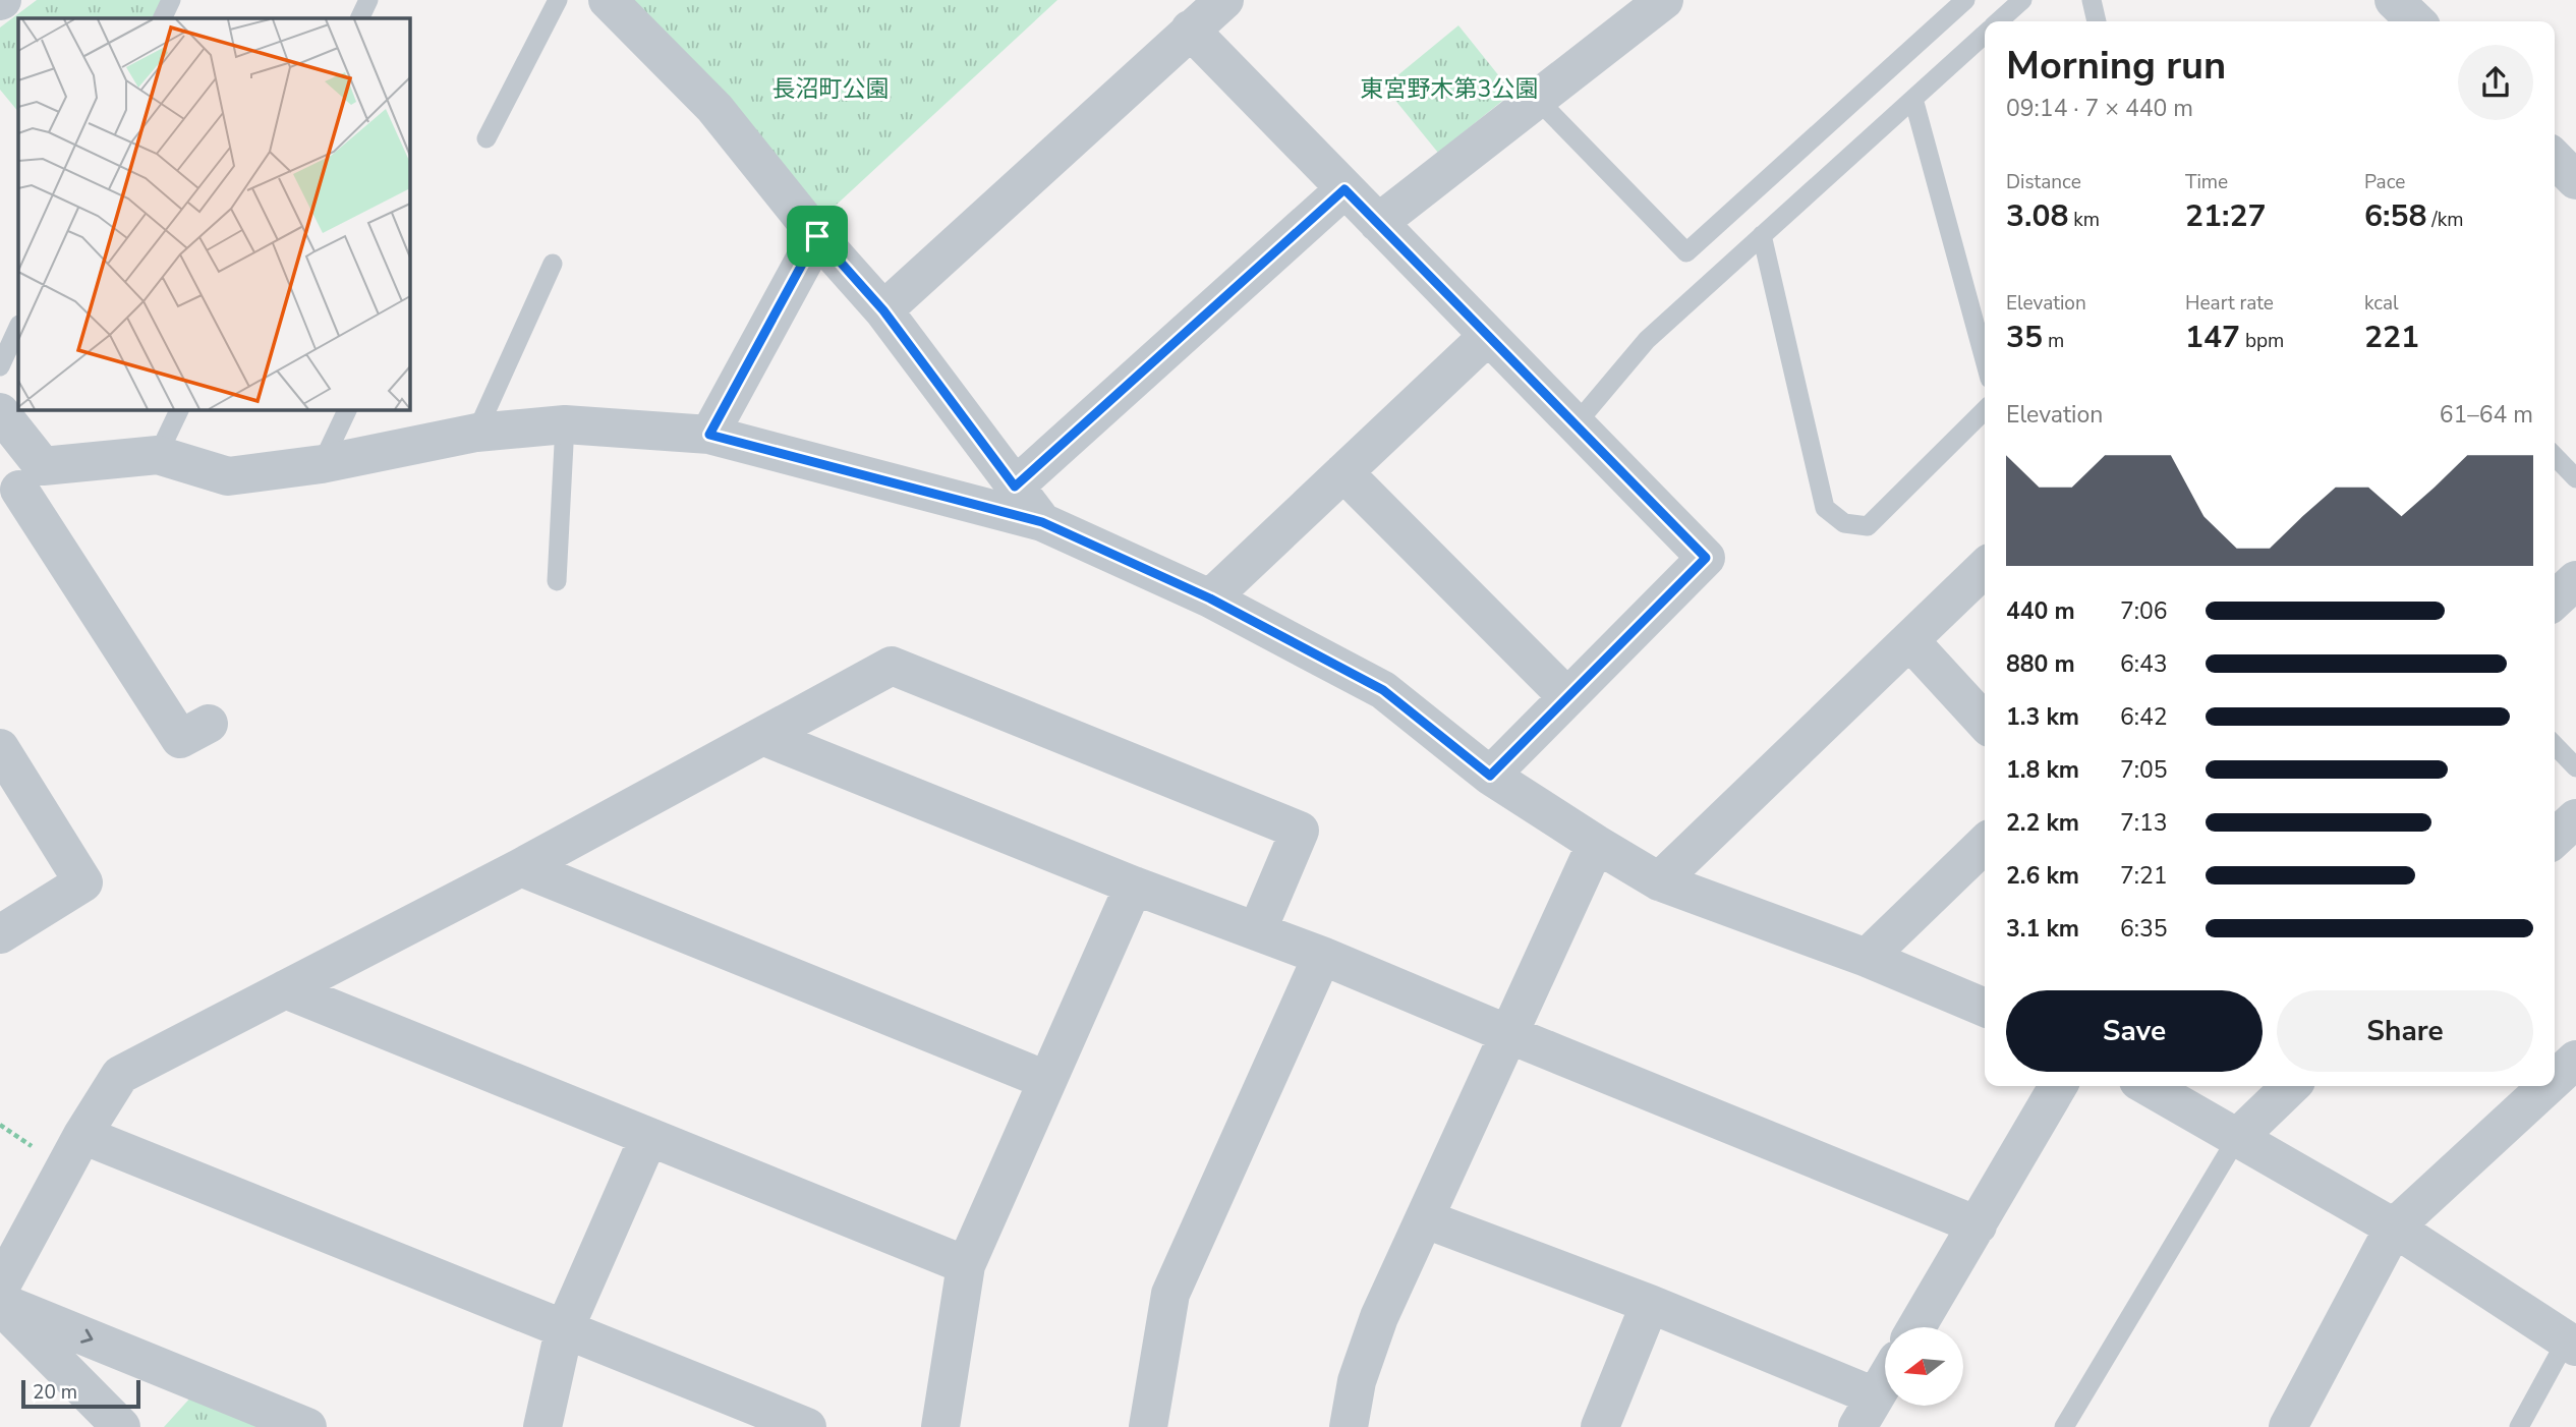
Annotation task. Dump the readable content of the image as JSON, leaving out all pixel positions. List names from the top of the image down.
{
  "parks": ["長沼町公園", "東宮野木第3公園"],
  "scale_bar": "20 m",
  "north": "left",
  "page": {
    "heading": ["Morning run", "09:14 · 7 × 440 m"],
    "stats": [
      ["Distance", "3.08 km"],
      ["Time", "21:27"],
      ["Pace", "6:58 /km"],
      ["Elevation", "35 m"],
      ["Heart rate", "147 bpm"],
      ["kcal", "221"]
    ],
    "chart": ["Elevation", "61–64 m"],
    "list": [
      {
        "name": "440 m",
        "note": "7:06"
      },
      {
        "name": "880 m",
        "note": "6:43"
      },
      {
        "name": "1.3 km",
        "note": "6:42"
      },
      {
        "name": "1.8 km",
        "note": "7:05"
      },
      {
        "name": "2.2 km",
        "note": "7:13"
      },
      {
        "name": "2.6 km",
        "note": "7:21"
      },
      {
        "name": "3.1 km",
        "note": "6:35"
      }
    ],
    "buttons": ["Save", "Share"],
    "scale": "20 m"
  }
}
